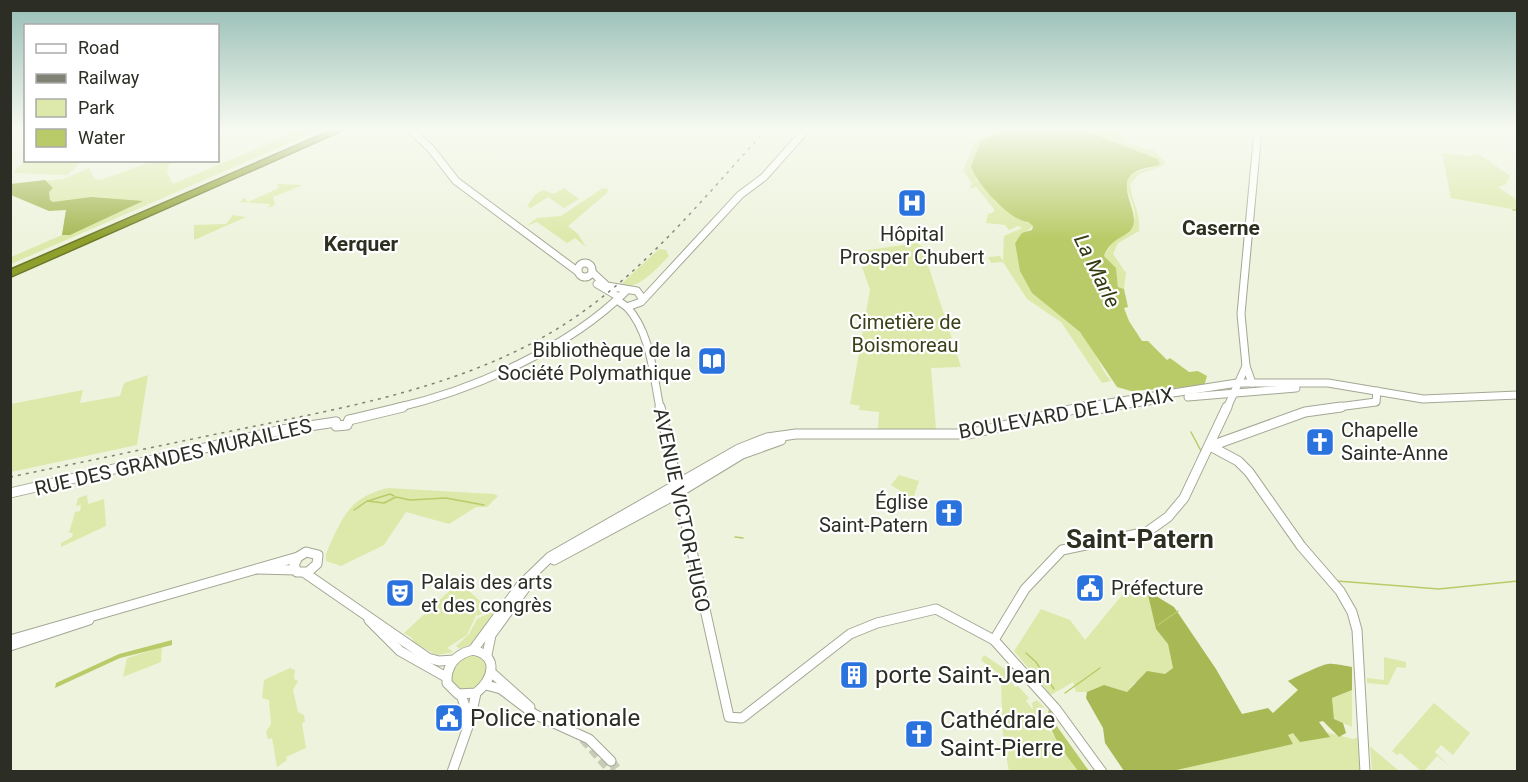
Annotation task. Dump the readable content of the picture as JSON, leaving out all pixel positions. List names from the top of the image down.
{
  "streets": {
    "main road": ["BOULEVARD DE LA PAIX", "RUE DES GRANDES MURAILLES", "AVENUE VICTOR HUGO"]
  },
  "crossings": [
    ["BOULEVARD DE LA PAIX", "AVENUE VICTOR HUGO"],
    ["RUE DES GRANDES MURAILLES", "AVENUE VICTOR HUGO"]
  ],
  "districts": ["Caserne", "Kerquer", "Saint-Patern"],
  "water": ["La Marle"],
  "parks": ["Cimetière de Boismoreau"],
  "places": {
    "hospital": ["Hôpital Prosper Chubert"],
    "library": ["Bibliothèque de la Société Polymathique"],
    "church": ["Chapelle Sainte-Anne", "Église Saint-Patern", "Cathédrale Saint-Pierre"],
    "public building": ["Préfecture", "Police nationale"],
    "theatre": ["Palais des arts et des congrès"],
    "building": ["porte Saint-Jean"]
  },
  "legend": [
    "Road",
    "Railway",
    "Park",
    "Water"
  ]
}
